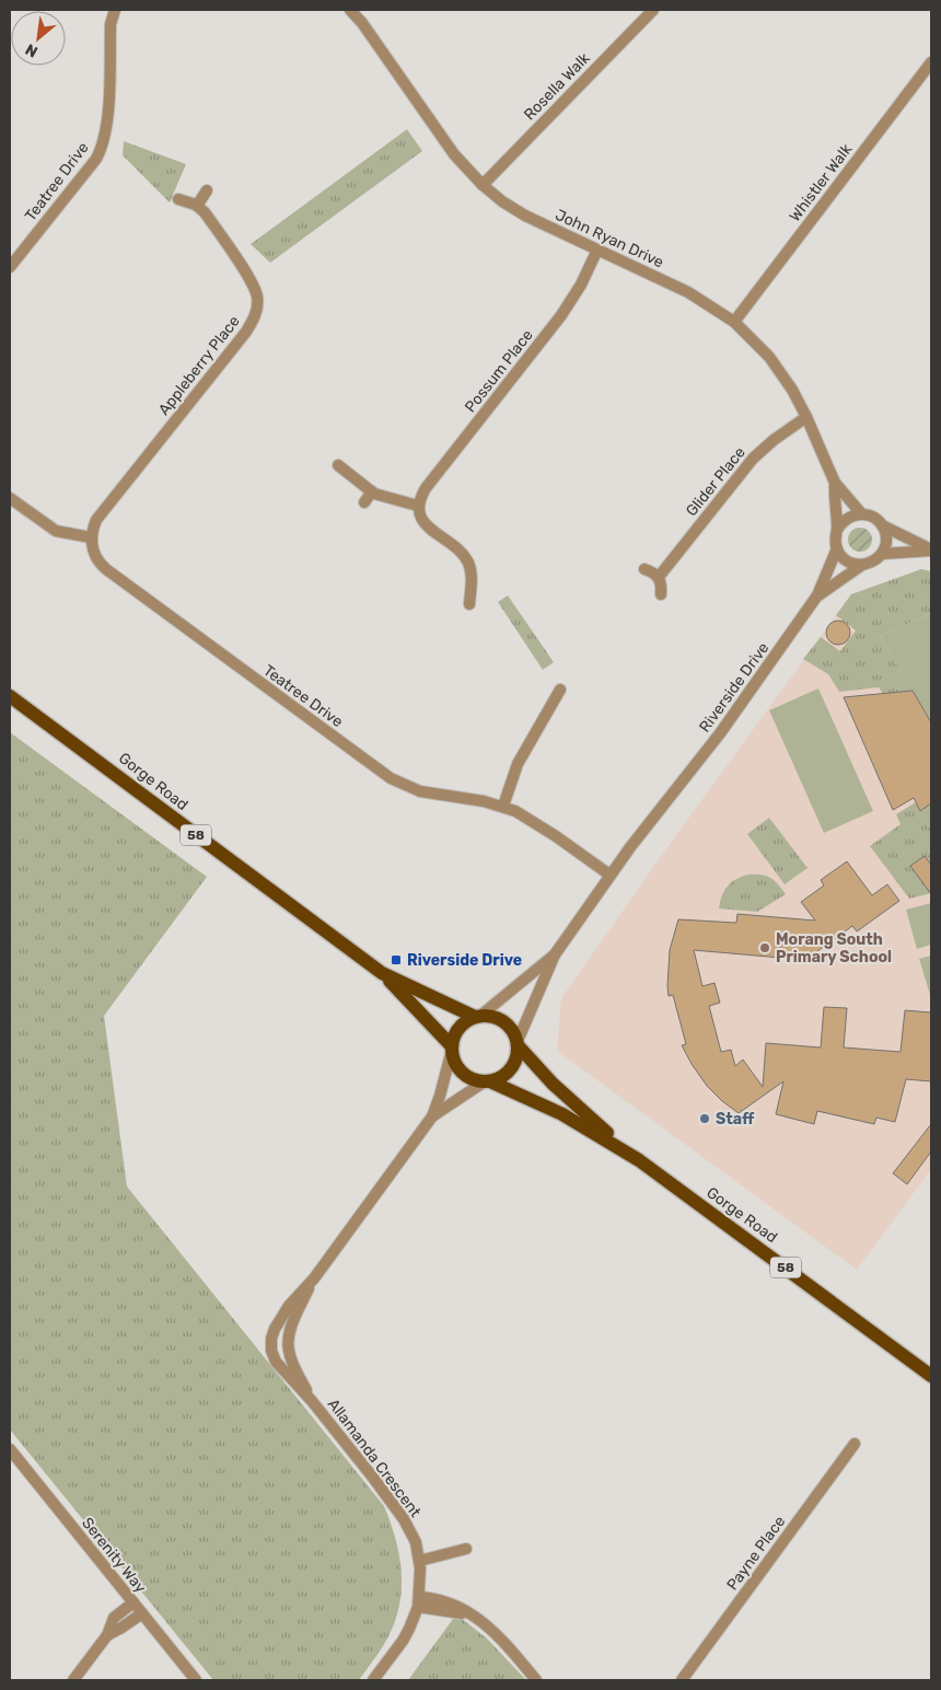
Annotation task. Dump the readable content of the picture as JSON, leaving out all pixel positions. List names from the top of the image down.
{
  "streets": {
    "main road": ["Gorge Road", "58"],
    "street": [
      "Rosella Walk",
      "Teatree Drive",
      "Whistler Walk",
      "John Ryan Drive",
      "Appleberry Place",
      "Possum Place",
      "Glider Place",
      "Riverside Drive",
      "Allamanda Crescent",
      "Payne Place",
      "Serenity Way"
    ]
  },
  "crossings": [
    ["Rosella Walk", "John Ryan Drive"],
    ["Teatree Drive", "Appleberry Place"],
    ["Teatree Drive", "Riverside Drive"],
    ["Whistler Walk", "John Ryan Drive"],
    ["John Ryan Drive", "Possum Place"],
    ["John Ryan Drive", "Glider Place"],
    ["John Ryan Drive", "Riverside Drive"],
    ["Riverside Drive", "Gorge Road"],
    ["Riverside Drive", "58"],
    ["Gorge Road", "58"]
  ],
  "places": {
    "other": ["Morang South Primary School", "Staff"],
    "transit": ["Riverside Drive"]
  },
  "north": "bottom left"
}
